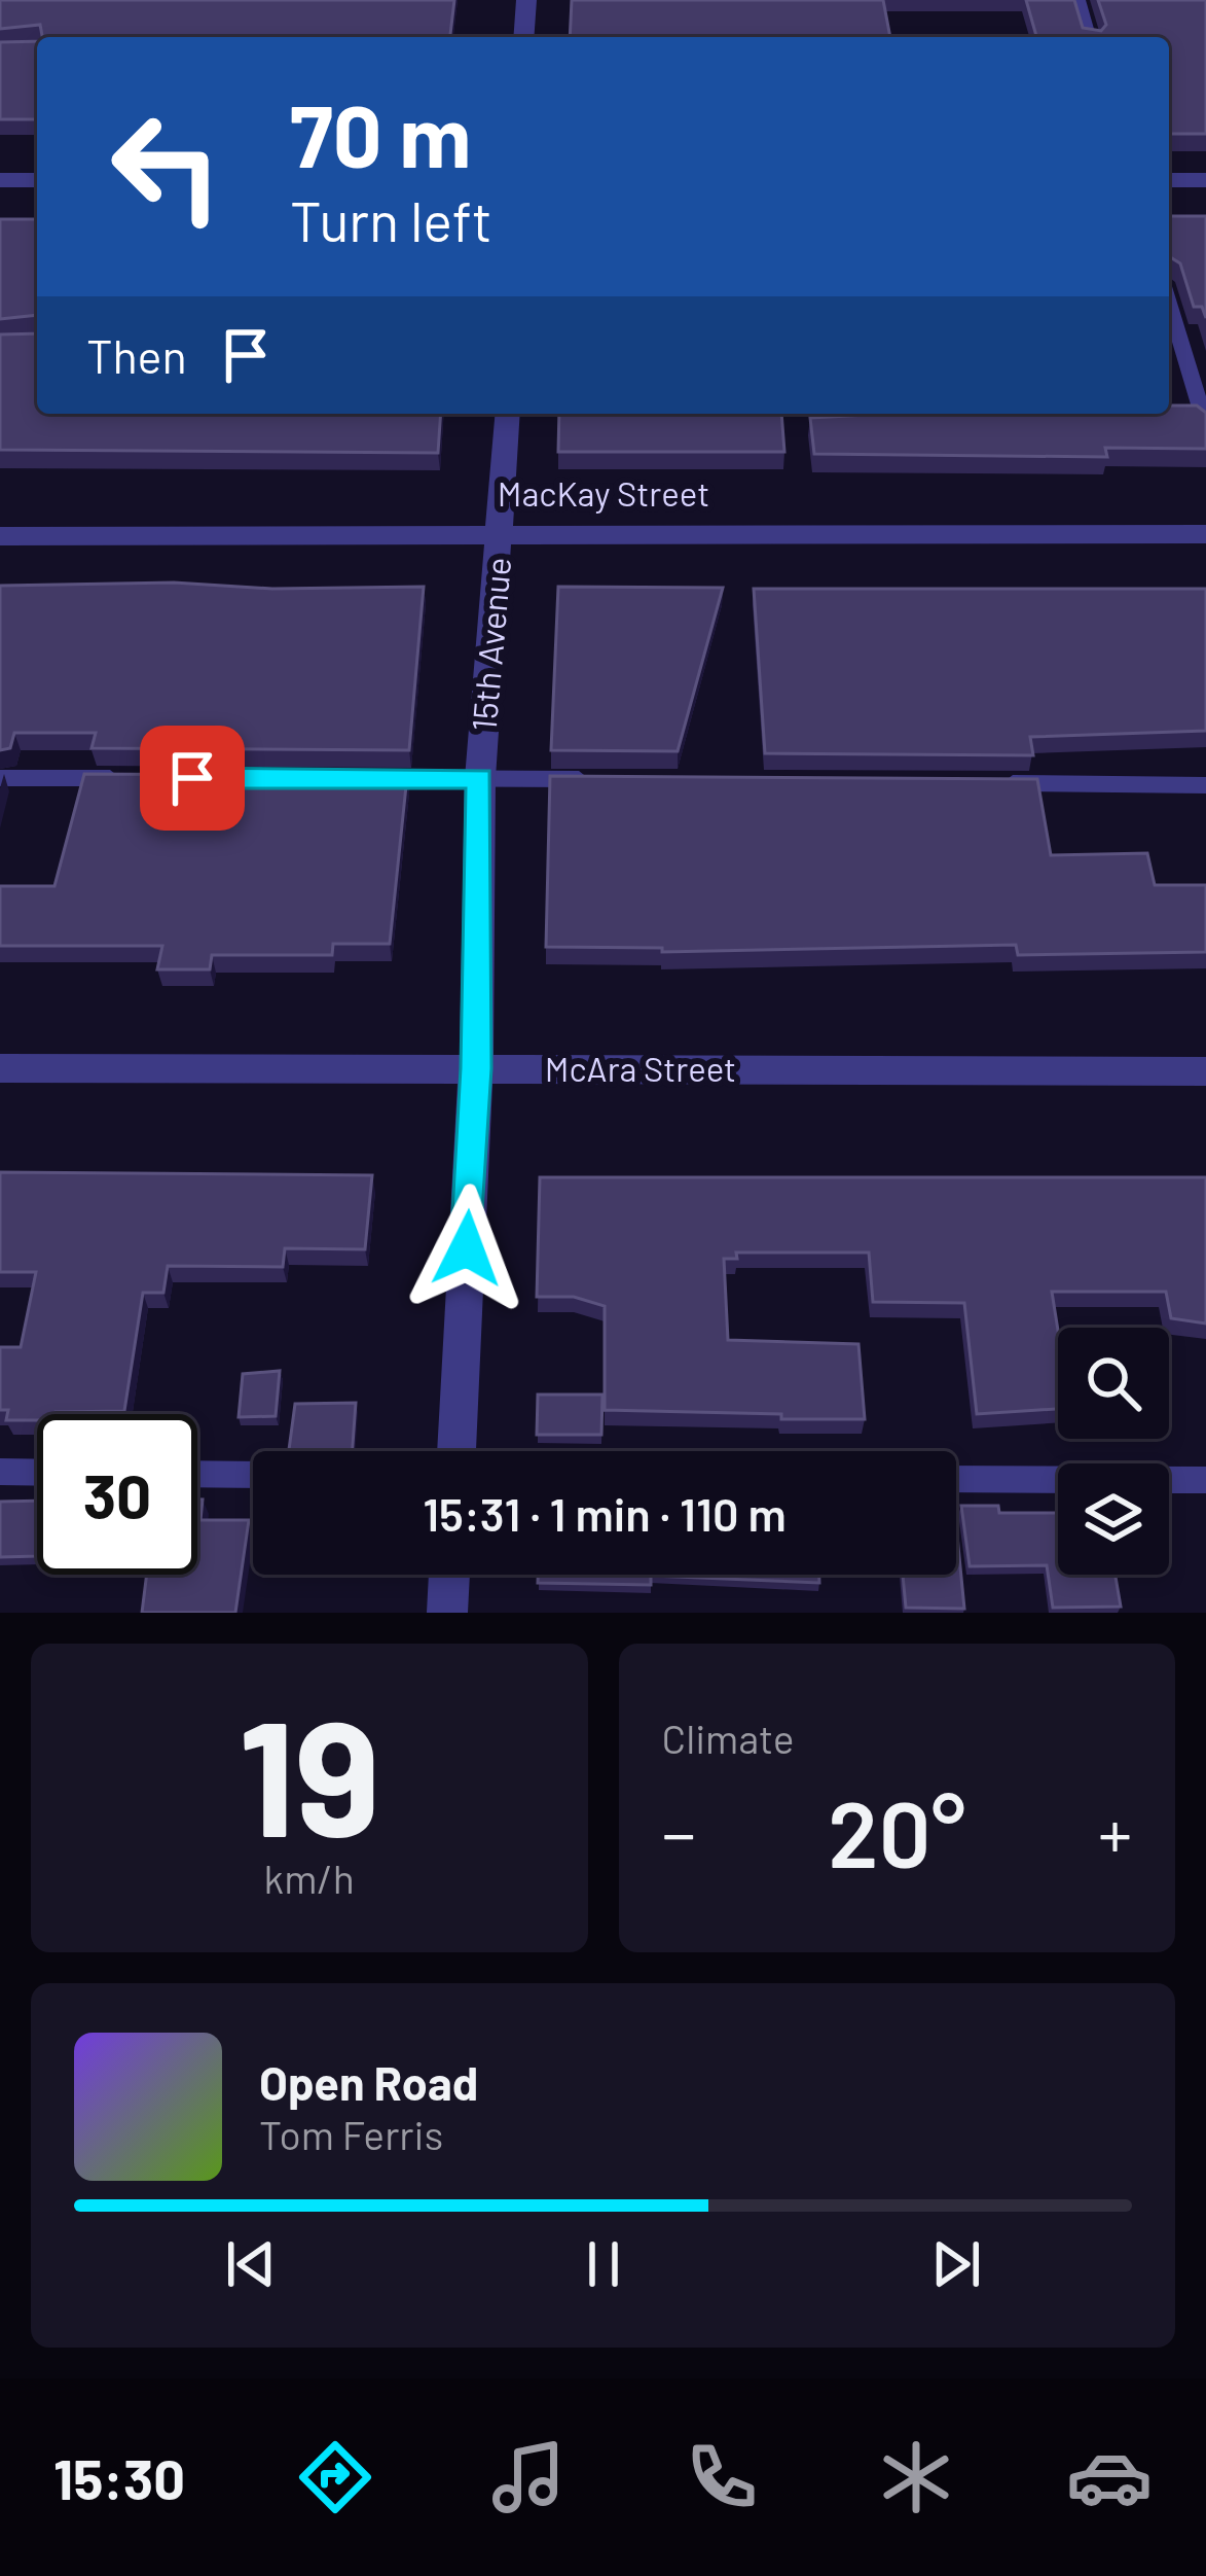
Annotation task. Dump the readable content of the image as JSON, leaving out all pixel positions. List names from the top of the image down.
{
  "streets": {
    "street": ["MacKay Street", "15th Avenue", "McAra Street"]
  },
  "crossings": [
    ["MacKay Street", "15th Avenue"],
    ["15th Avenue", "McAra Street"]
  ],
  "page": {
    "turn": ["70 m", "Turn left"],
    "then": "Then",
    "limit": "30",
    "trip": "15:31 · 1 min · 110 m",
    "tile": [
      ["19", "km/h"],
      "Climate"
    ],
    "heat": ["−", "20°", "+"],
    "song": ["Open Road", "Tom Ferris"],
    "tabs": "15:30"
  }
}
